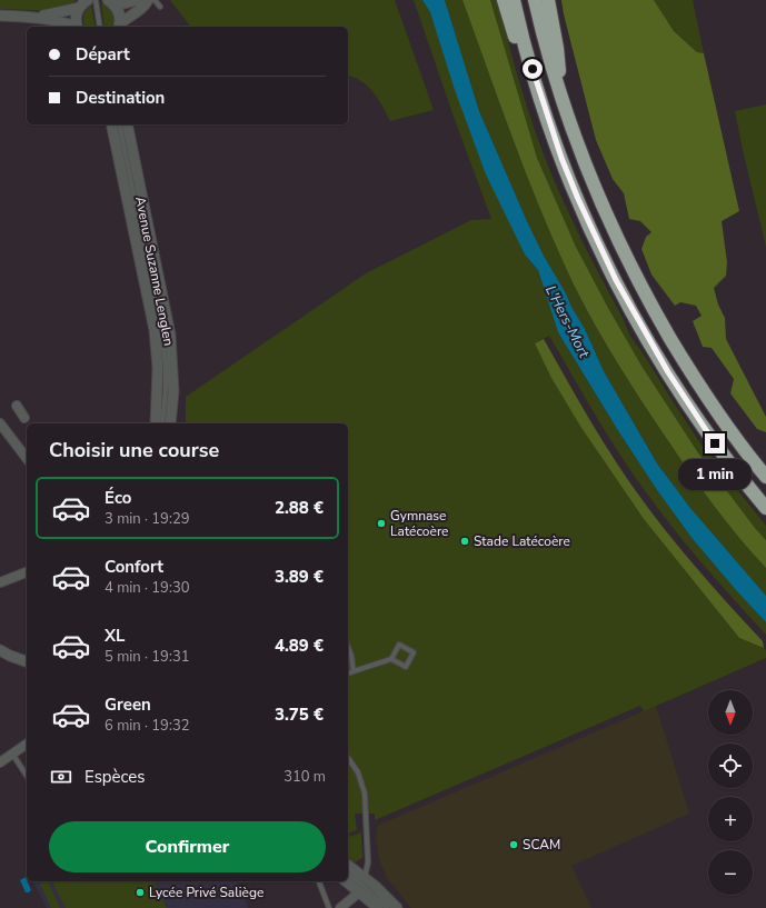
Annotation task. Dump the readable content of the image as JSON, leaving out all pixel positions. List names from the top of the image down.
{
  "streets": {
    "street": ["Avenue Suzanne Lenglen"]
  },
  "water": ["L'Hers-Mort"],
  "places": [
    "Gymnase Latécoère",
    "Stade Latécoère",
    "SCAM",
    "Lycée Privé Saliège"
  ],
  "north": "bottom",
  "page": {
    "banner": ["Départ", "Destination"],
    "heading": "Choisir une course",
    "bubble": "1 min",
    "list": [
      {
        "name": "Éco",
        "note": "3 min · 19:29",
        "value": "2.88 €"
      },
      {
        "name": "Confort",
        "note": "4 min · 19:30",
        "value": "3.89 €"
      },
      {
        "name": "XL",
        "note": "5 min · 19:31",
        "value": "4.89 €"
      },
      {
        "name": "Green",
        "note": "6 min · 19:32",
        "value": "3.75 €"
      }
    ],
    "map_buttons": ["+", "−"],
    "pay": ["Espèces", "310 m"],
    "buttons": "Confirmer"
  }
}
